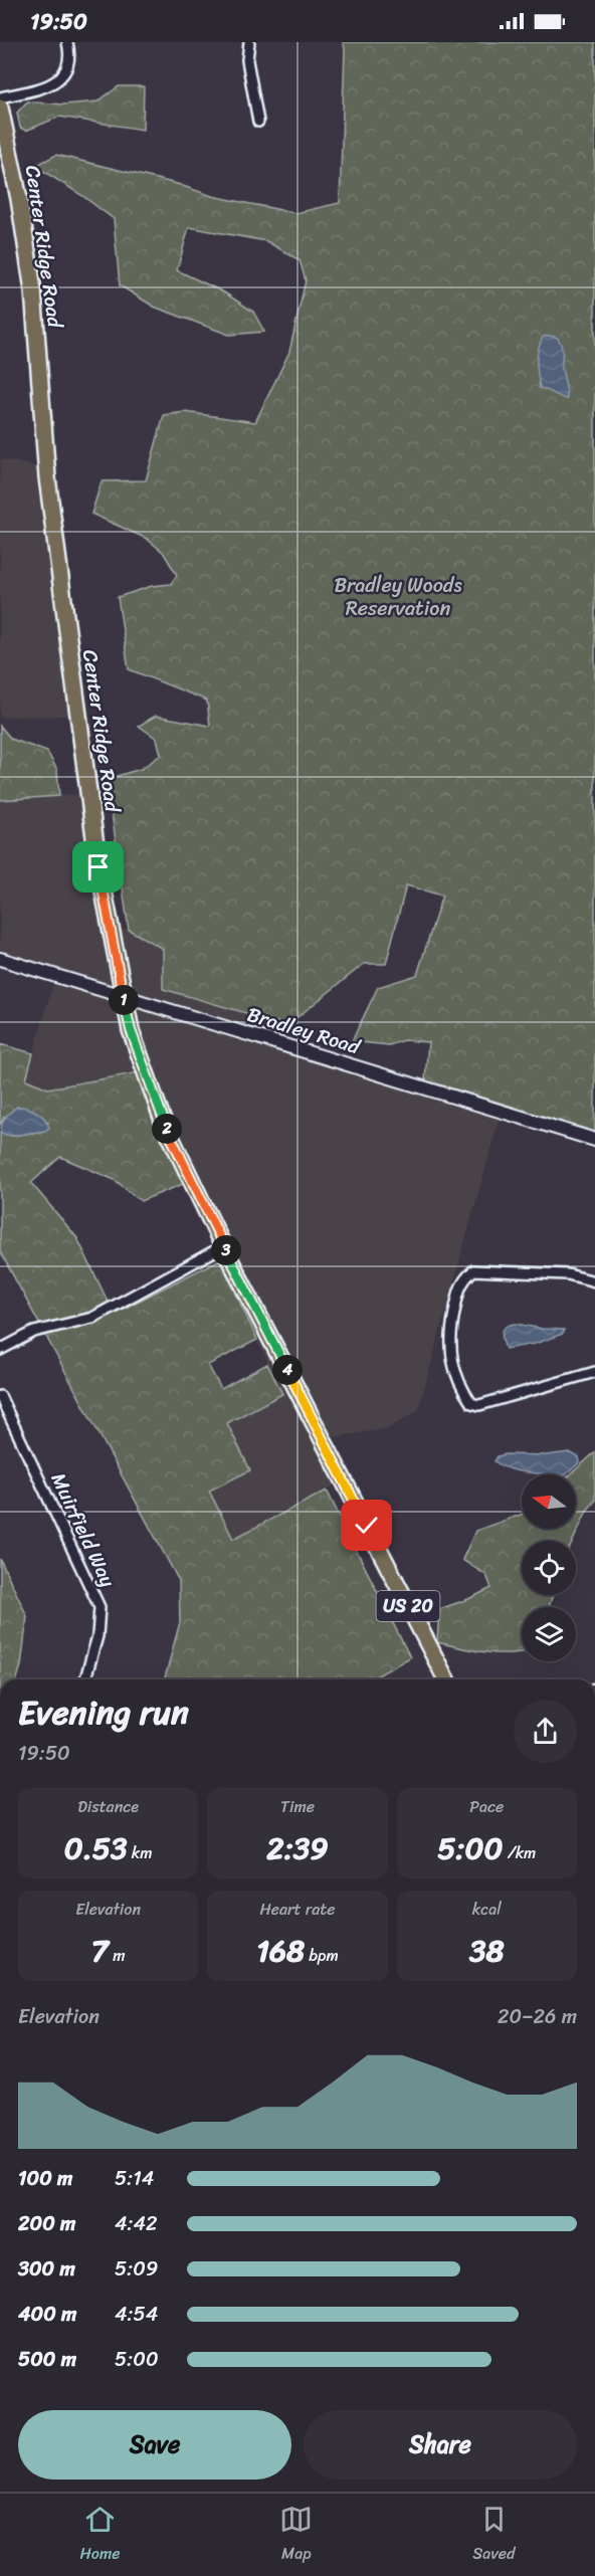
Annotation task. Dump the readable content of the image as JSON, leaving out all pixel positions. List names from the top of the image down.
{
  "streets": {
    "main road": ["Center Ridge Road", "US 20"],
    "street": ["Bradley Road", "Muirfield Way"]
  },
  "crossings": [
    ["Center Ridge Road", "Bradley Road"]
  ],
  "parks": ["Bradley Woods Reservation"],
  "north": "left",
  "page": {
    "status": "19:50",
    "pins": [
      "1",
      "2",
      "3",
      "4"
    ],
    "heading": ["Evening run", "19:50"],
    "stats": [
      ["Distance", "0.53 km"],
      ["Time", "2:39"],
      ["Pace", "5:00 /km"],
      ["Elevation", "7 m"],
      ["Heart rate", "168 bpm"],
      ["kcal", "38"]
    ],
    "chart": ["Elevation", "20–26 m"],
    "list": [
      {
        "name": "100 m",
        "note": "5:14"
      },
      {
        "name": "200 m",
        "note": "4:42"
      },
      {
        "name": "300 m",
        "note": "5:09"
      },
      {
        "name": "400 m",
        "note": "4:54"
      },
      {
        "name": "500 m",
        "note": "5:00"
      }
    ],
    "buttons": ["Save", "Share"],
    "tabs": ["Home", "Map", "Saved"]
  }
}
